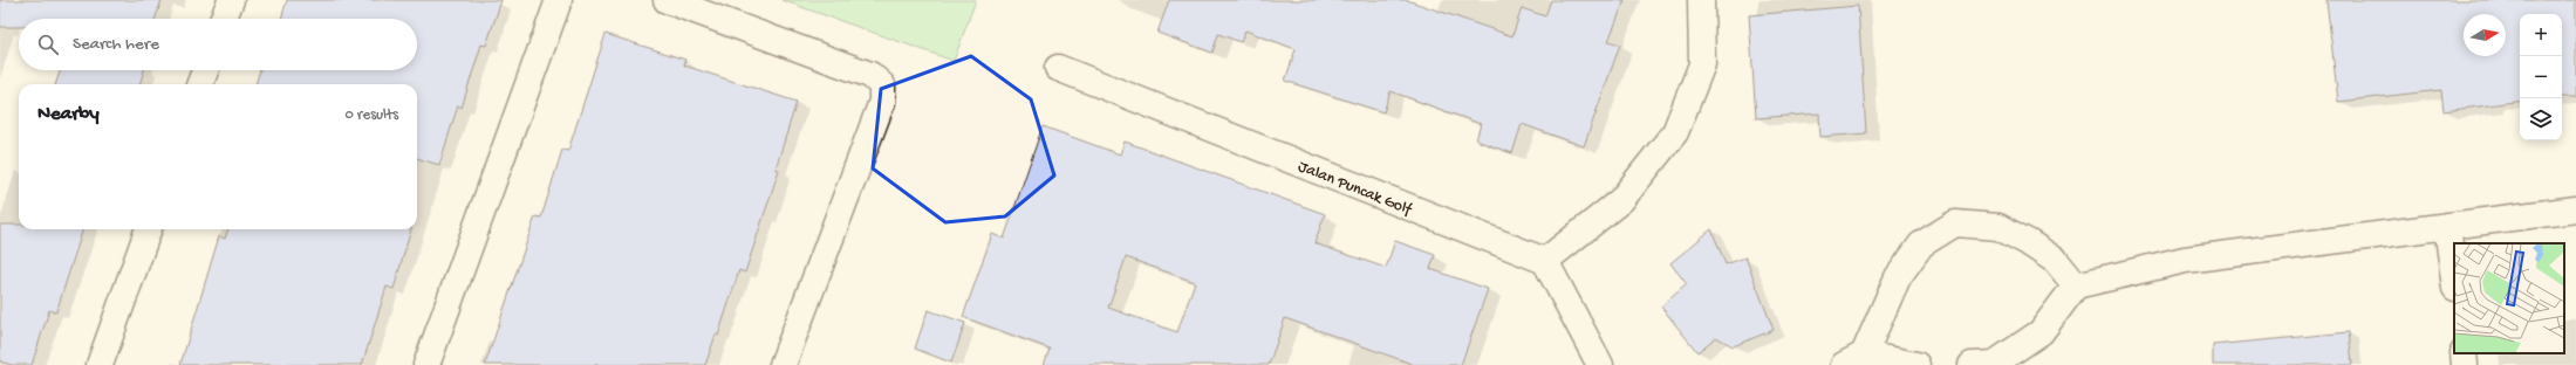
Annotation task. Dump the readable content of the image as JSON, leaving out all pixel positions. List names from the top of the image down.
{
  "streets": {
    "street": ["Jalan Puncak Golf"]
  },
  "north": "right",
  "page": {
    "map_buttons": ["+", "−"],
    "search": "Search here",
    "heading": ["Nearby", "0 results"]
  }
}
